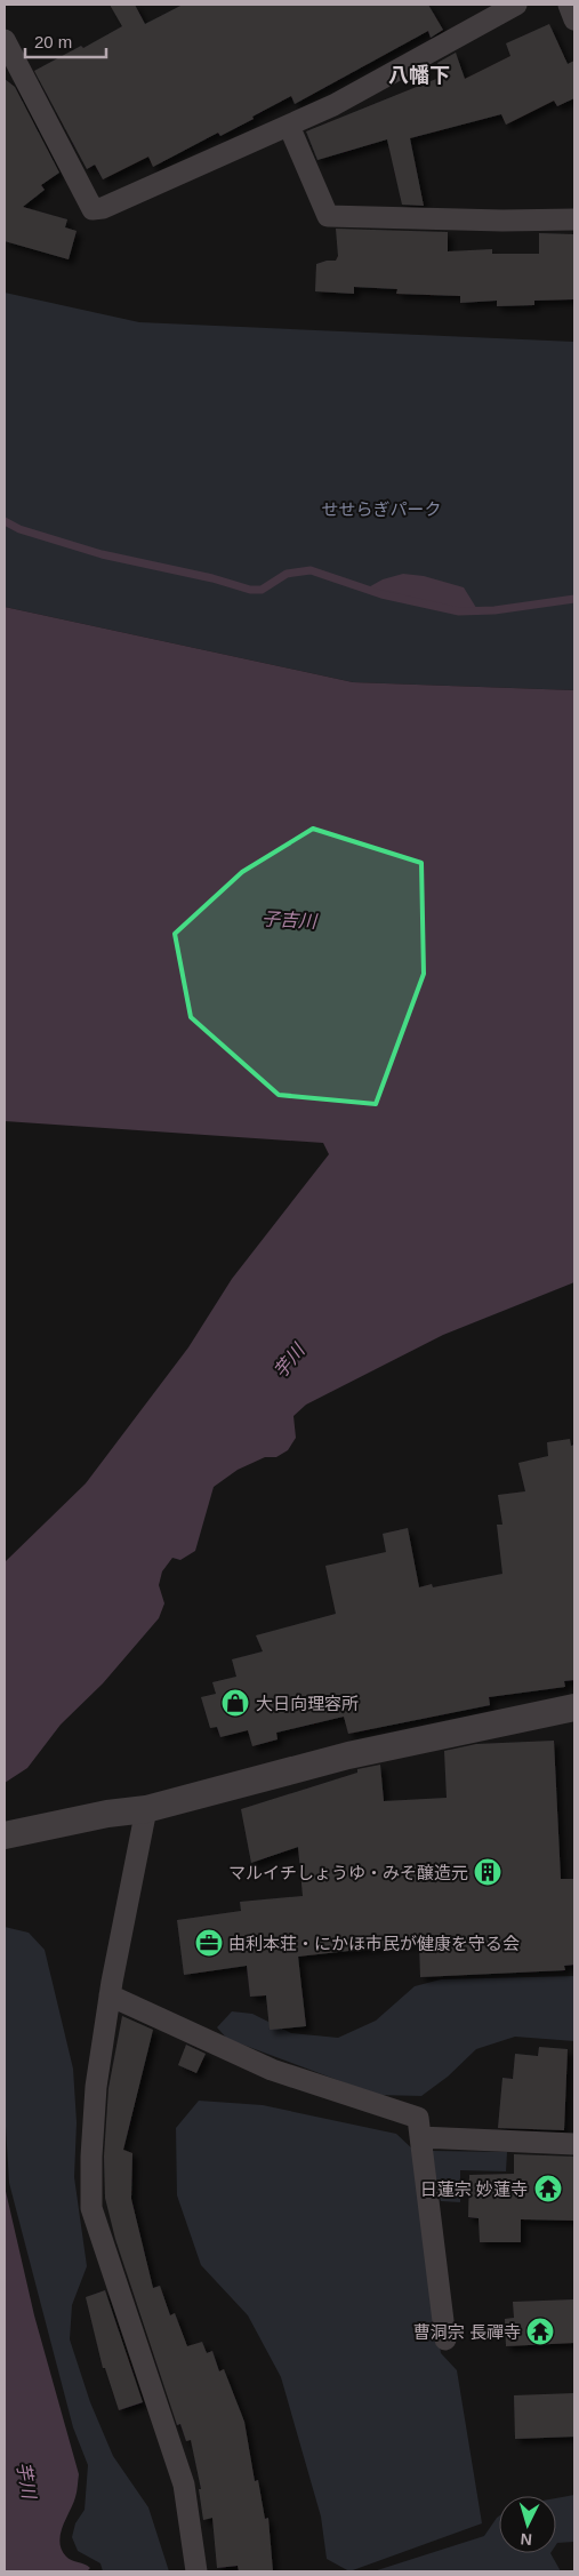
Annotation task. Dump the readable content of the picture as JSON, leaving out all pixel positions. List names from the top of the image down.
{
  "districts": ["八幡下"],
  "water": ["子吉川", "芋川"],
  "parks": ["せせらぎパーク"],
  "places": {
    "shop": ["大日向理容所"],
    "building": ["マルイチしょうゆ・みそ醸造元"],
    "office": ["由利本荘・にかほ市民が健康を守る会"],
    "temple": ["日蓮宗 妙蓮寺", "曹洞宗 長禪寺"]
  },
  "scale_bar": "20 m",
  "north": "bottom"
}
